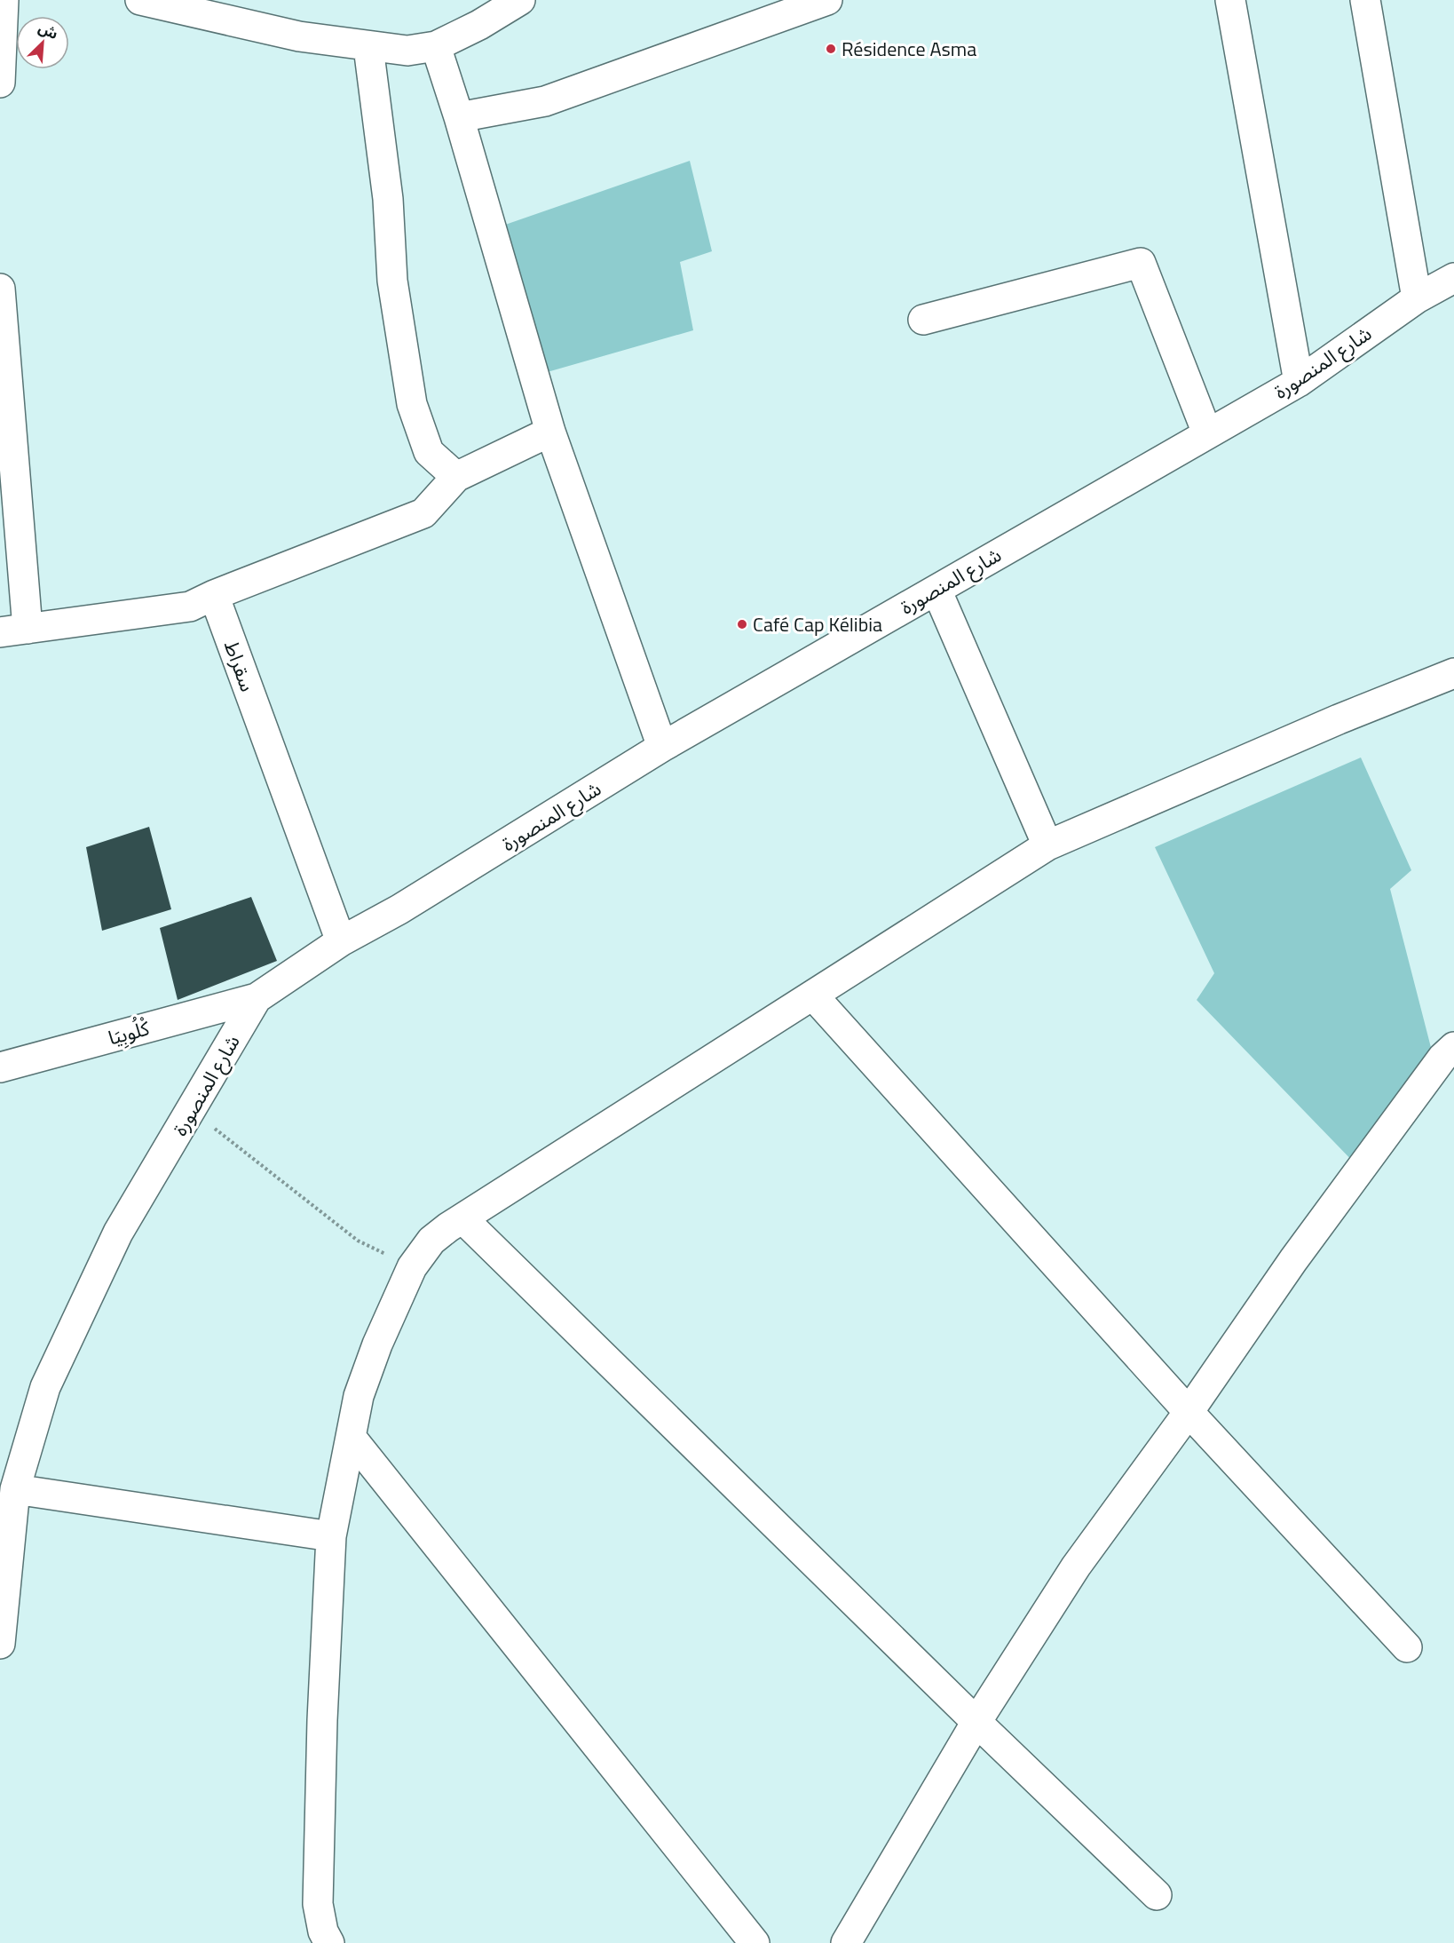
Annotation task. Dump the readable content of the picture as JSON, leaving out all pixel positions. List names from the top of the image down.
{
  "streets": {
    "street": ["شارع المنصورة", "سقراط", "كْلُوبِيَا"]
  },
  "crossings": [
    ["شارع المنصورة", "سقراط"],
    ["شارع المنصورة", "كْلُوبِيَا"]
  ],
  "places": ["Résidence Asma", "Café Cap Kélibia"],
  "north": "top right"
}
